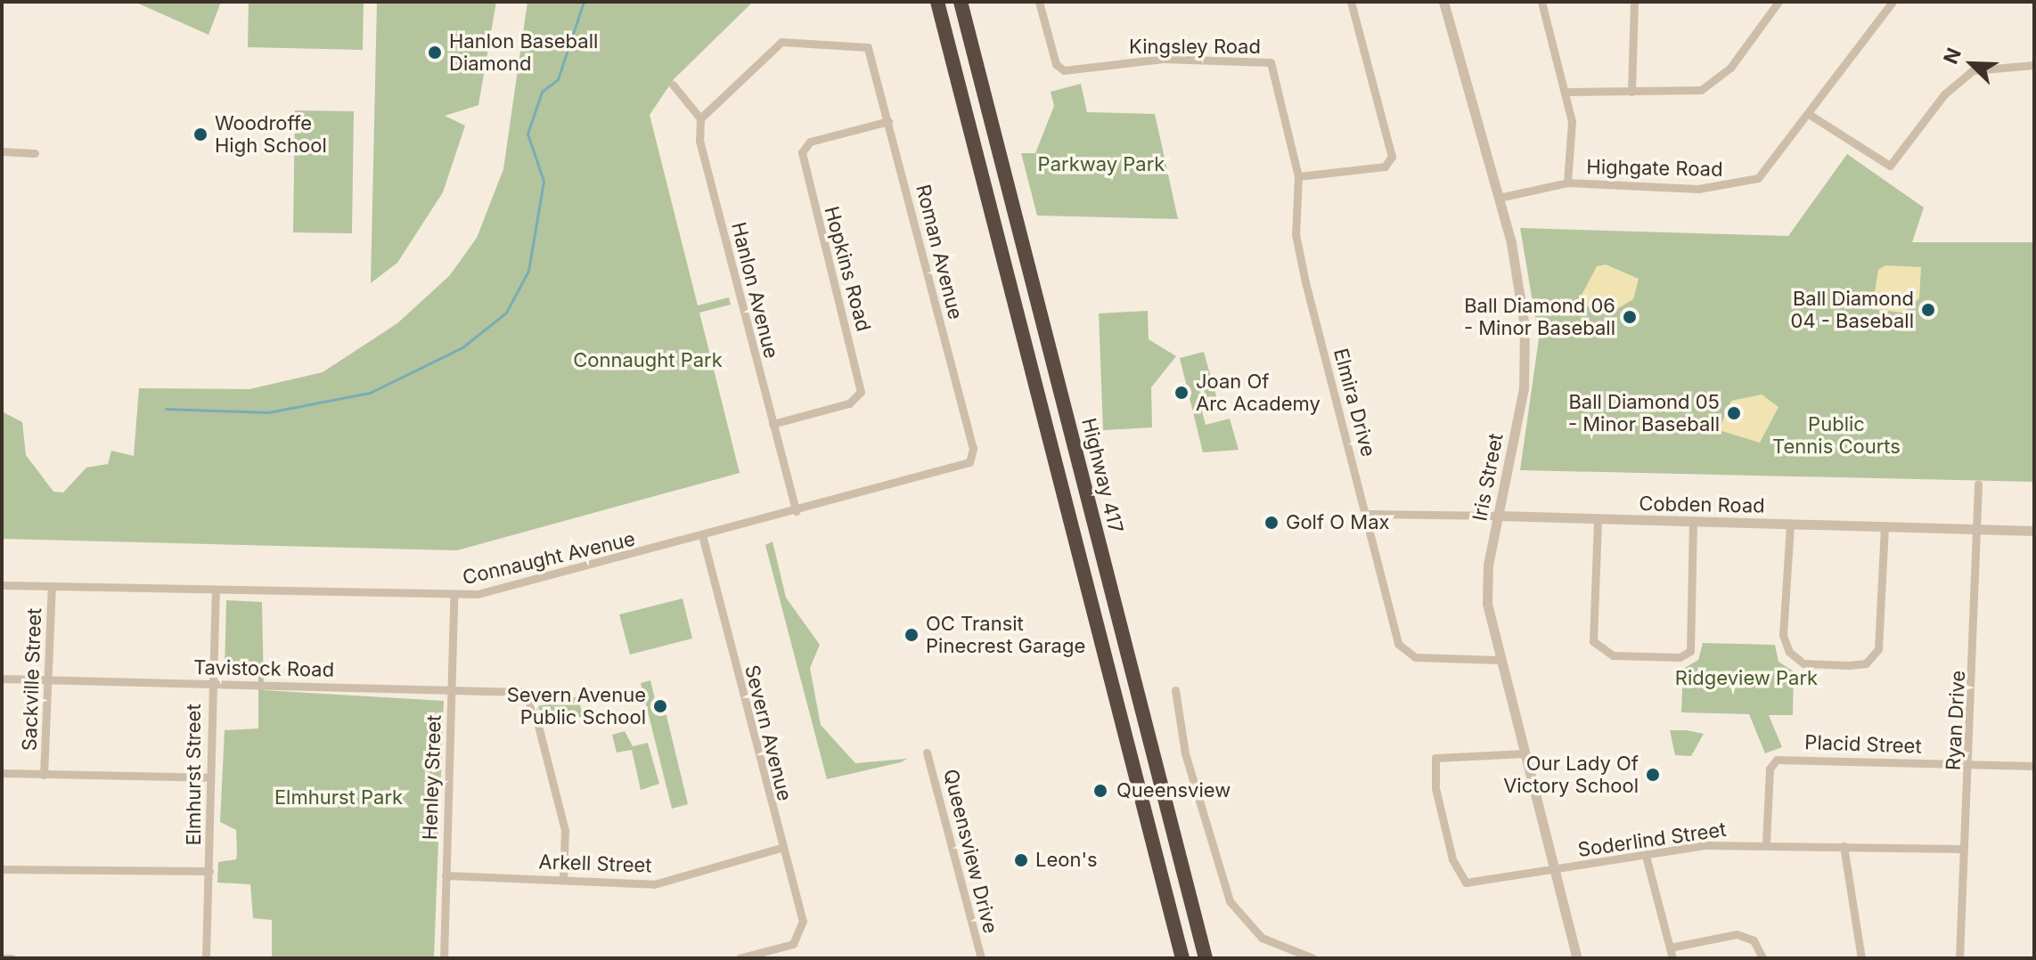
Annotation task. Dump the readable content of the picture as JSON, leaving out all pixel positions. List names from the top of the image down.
{
  "streets": {
    "highway": ["Highway 417"],
    "street": [
      "Kingsley Road",
      "Highgate Road",
      "Roman Avenue",
      "Hopkins Road",
      "Hanlon Avenue",
      "Elmira Drive",
      "Iris Street",
      "Cobden Road",
      "Connaught Avenue",
      "Tavistock Road",
      "Sackville Street",
      "Ryan Drive",
      "Severn Avenue",
      "Placid Street",
      "Elmhurst Street",
      "Henley Street",
      "Soderlind Street",
      "Queensview Drive",
      "Arkell Street"
    ]
  },
  "crossings": [
    ["Kingsley Road", "Elmira Drive"],
    ["Highgate Road", "Iris Street"],
    ["Roman Avenue", "Hopkins Road"],
    ["Roman Avenue", "Hanlon Avenue"],
    ["Roman Avenue", "Connaught Avenue"],
    ["Hopkins Road", "Hanlon Avenue"],
    ["Hanlon Avenue", "Connaught Avenue"],
    ["Elmira Drive", "Iris Street"],
    ["Elmira Drive", "Cobden Road"],
    ["Iris Street", "Cobden Road"],
    ["Iris Street", "Soderlind Street"],
    ["Cobden Road", "Ryan Drive"],
    ["Connaught Avenue", "Sackville Street"],
    ["Connaught Avenue", "Severn Avenue"],
    ["Connaught Avenue", "Elmhurst Street"],
    ["Connaught Avenue", "Henley Street"],
    ["Tavistock Road", "Sackville Street"],
    ["Tavistock Road", "Elmhurst Street"],
    ["Tavistock Road", "Henley Street"],
    ["Tavistock Road", "Arkell Street"],
    ["Ryan Drive", "Placid Street"],
    ["Ryan Drive", "Soderlind Street"],
    ["Severn Avenue", "Arkell Street"],
    ["Placid Street", "Soderlind Street"],
    ["Henley Street", "Arkell Street"]
  ],
  "parks": [
    "Parkway Park",
    "Connaught Park",
    "Public Tennis Courts",
    "Ridgeview Park",
    "Elmhurst Park"
  ],
  "places": [
    "Hanlon Baseball Diamond",
    "Woodroffe High School",
    "Ball Diamond 04 - Baseball",
    "Ball Diamond 06 - Minor Baseball",
    "Joan Of Arc Academy",
    "Ball Diamond 05 - Minor Baseball",
    "Golf O Max",
    "OC Transit Pinecrest Garage",
    "Severn Avenue Public School",
    "Our Lady Of Victory School",
    "Queensview",
    "Leon's"
  ],
  "north": "top left"
}
